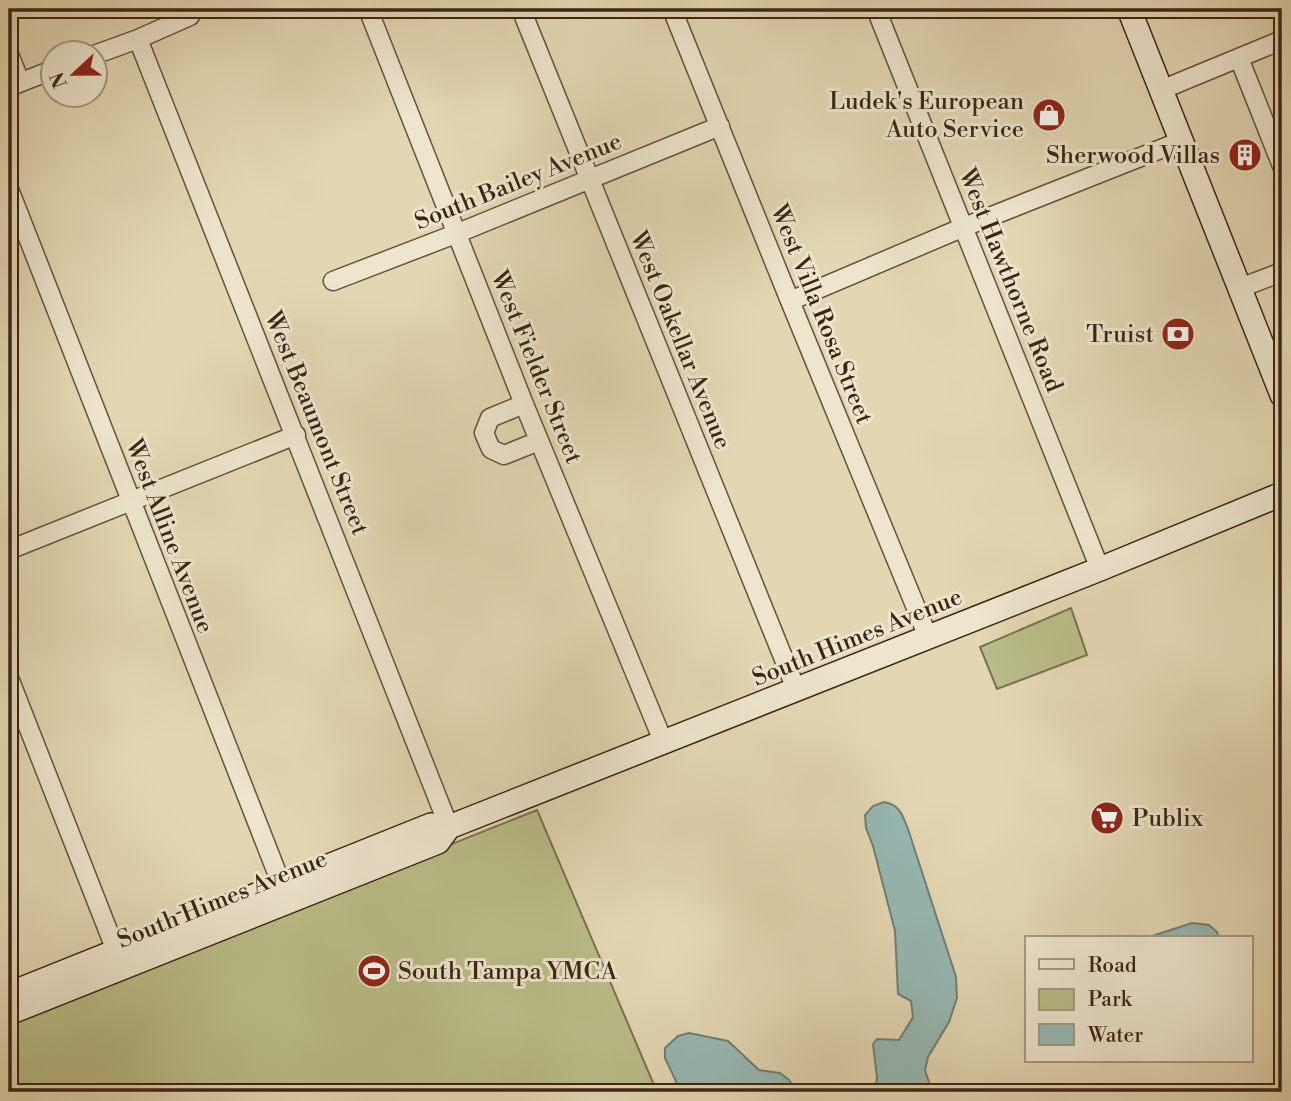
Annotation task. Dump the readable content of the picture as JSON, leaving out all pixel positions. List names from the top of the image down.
{
  "streets": {
    "street": [
      "South Bailey Avenue",
      "West Hawthorne Road",
      "West Villa Rosa Street",
      "West Oakellar Avenue",
      "West Fielder Street",
      "West Beaumont Street",
      "West Alline Avenue",
      "South Himes Avenue"
    ]
  },
  "crossings": [
    ["South Bailey Avenue", "West Villa Rosa Street"],
    ["South Bailey Avenue", "West Oakellar Avenue"],
    ["South Bailey Avenue", "West Fielder Street"],
    ["West Hawthorne Road", "South Himes Avenue"],
    ["West Villa Rosa Street", "South Himes Avenue"],
    ["West Oakellar Avenue", "South Himes Avenue"],
    ["West Fielder Street", "South Himes Avenue"],
    ["West Beaumont Street", "South Himes Avenue"],
    ["West Alline Avenue", "South Himes Avenue"]
  ],
  "places": {
    "shop": ["Ludek's European Auto Service"],
    "building": ["Sherwood Villas"],
    "bank": ["Truist"],
    "supermarket": ["Publix"],
    "sports": ["South Tampa YMCA"]
  },
  "legend": ["Road", "Park", "Water"],
  "north": "left"
}
